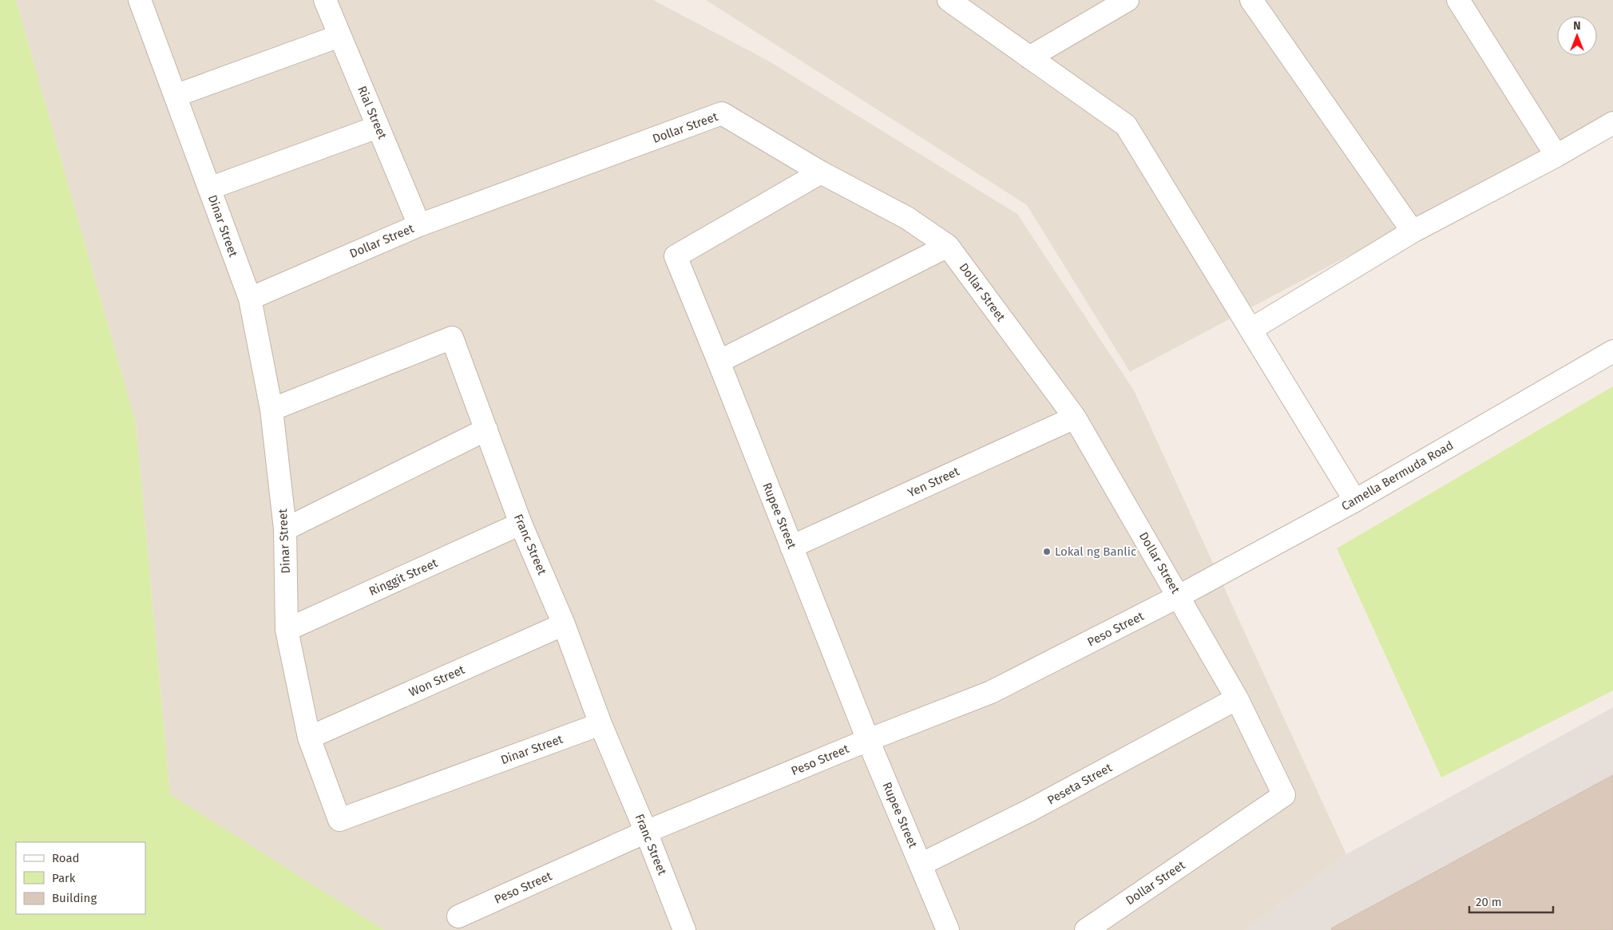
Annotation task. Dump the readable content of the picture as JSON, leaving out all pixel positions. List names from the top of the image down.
{
  "streets": {
    "street": [
      "Rial Street",
      "Dollar Street",
      "Dinar Street",
      "Camella Bermuda Road",
      "Yen Street",
      "Rupee Street",
      "Franc Street",
      "Ringgit Street",
      "Peso Street",
      "Won Street",
      "Peseta Street"
    ]
  },
  "crossings": [
    ["Rial Street", "Dollar Street"],
    ["Dollar Street", "Dinar Street"],
    ["Dollar Street", "Camella Bermuda Road"],
    ["Dollar Street", "Yen Street"],
    ["Dollar Street", "Rupee Street"],
    ["Dollar Street", "Peso Street"],
    ["Dollar Street", "Peseta Street"],
    ["Dinar Street", "Franc Street"],
    ["Dinar Street", "Ringgit Street"],
    ["Dinar Street", "Won Street"],
    ["Camella Bermuda Road", "Peso Street"],
    ["Yen Street", "Rupee Street"],
    ["Rupee Street", "Peso Street"],
    ["Rupee Street", "Peseta Street"],
    ["Franc Street", "Ringgit Street"],
    ["Franc Street", "Peso Street"],
    ["Franc Street", "Won Street"]
  ],
  "places": ["Lokal ng Banlic"],
  "legend": ["Road", "Park", "Building"],
  "scale_bar": "20 m",
  "north": "top"
}
